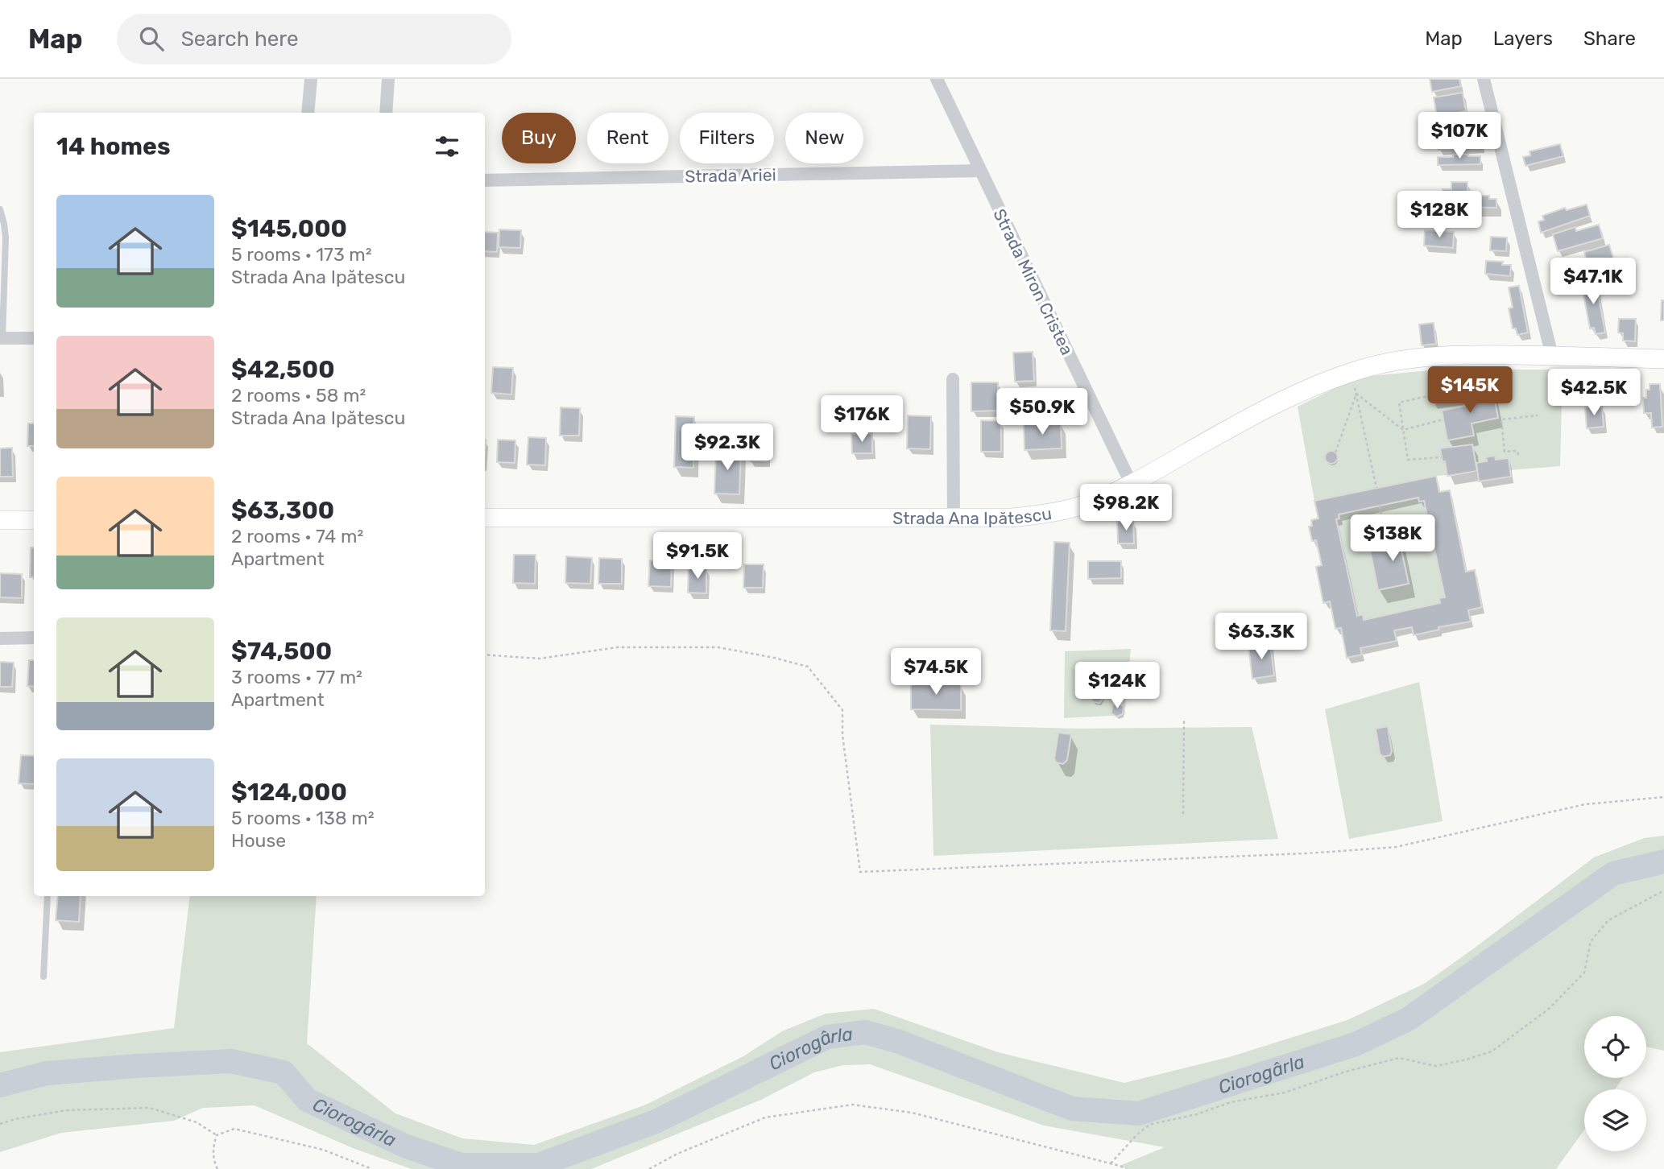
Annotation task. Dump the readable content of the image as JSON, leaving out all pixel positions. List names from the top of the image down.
{
  "streets": {
    "main road": ["Strada Ana Ipătescu"],
    "street": ["Strada Ariei", "Strada Miron Cristea"]
  },
  "crossings": [
    ["Strada Ariei", "Strada Miron Cristea"],
    ["Strada Miron Cristea", "Strada Ana Ipătescu"]
  ],
  "water": ["Ciorogârla"],
  "page": {
    "header": "Map",
    "search": "Search here",
    "nav": ["Map", "Layers", "Share"],
    "price": [
      "$107K",
      "$128K",
      "$47.1K",
      "$145K",
      "$42.5K",
      "$50.9K",
      "$176K",
      "$92.3K",
      "$98.2K",
      "$138K",
      "$91.5K",
      "$63.3K",
      "$74.5K",
      "$124K"
    ],
    "chip": [
      "Buy",
      "Rent",
      "Filters",
      "New"
    ],
    "heading": "14 homes",
    "list": [
      {
        "name": "$145,000",
        "note": "5 rooms · 173 m² · Strada Ana Ipătescu"
      },
      {
        "name": "$42,500",
        "note": "2 rooms · 58 m² · Strada Ana Ipătescu"
      },
      {
        "name": "$63,300",
        "note": "2 rooms · 74 m² · Apartment"
      },
      {
        "name": "$74,500",
        "note": "3 rooms · 77 m² · Apartment"
      },
      {
        "name": "$124,000",
        "note": "5 rooms · 138 m² · House"
      }
    ]
  }
}
